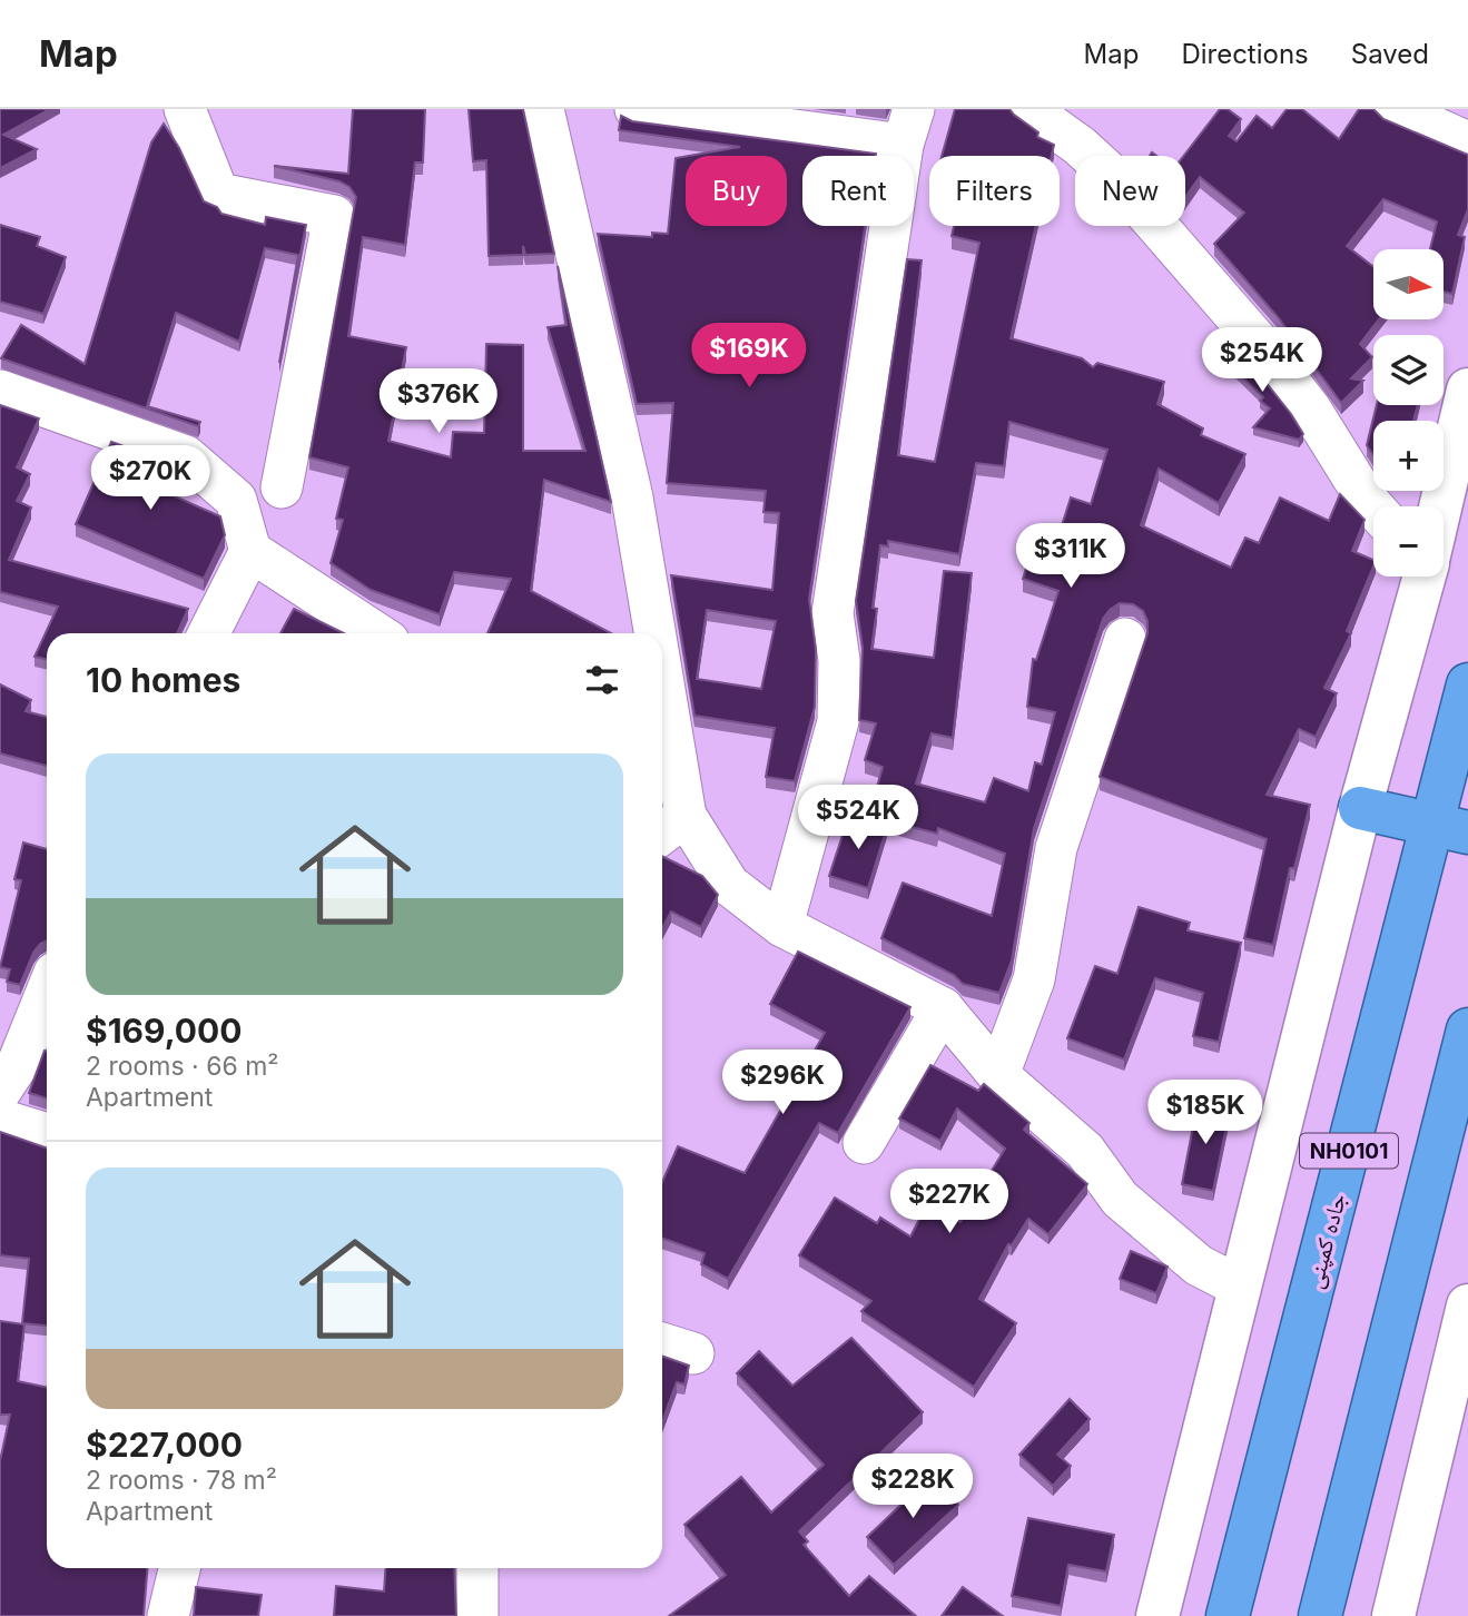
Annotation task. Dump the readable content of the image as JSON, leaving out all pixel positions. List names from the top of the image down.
{
  "streets": {
    "highway": ["NH0101", "جاده کمپنی"]
  },
  "north": "right",
  "page": {
    "header": "Map",
    "nav": ["Map", "Directions", "Saved"],
    "chip": [
      "Buy",
      "Rent",
      "Filters",
      "New"
    ],
    "map_buttons": ["+", "−"],
    "price": [
      "$169K",
      "$254K",
      "$376K",
      "$270K",
      "$311K",
      "$524K",
      "$296K",
      "$185K",
      "$227K",
      "$228K"
    ],
    "heading": "10 homes",
    "list": [
      {
        "name": "$169,000",
        "note": "2 rooms · 66 m² · Apartment"
      },
      {
        "name": "$227,000",
        "note": "2 rooms · 78 m² · Apartment"
      }
    ]
  }
}
